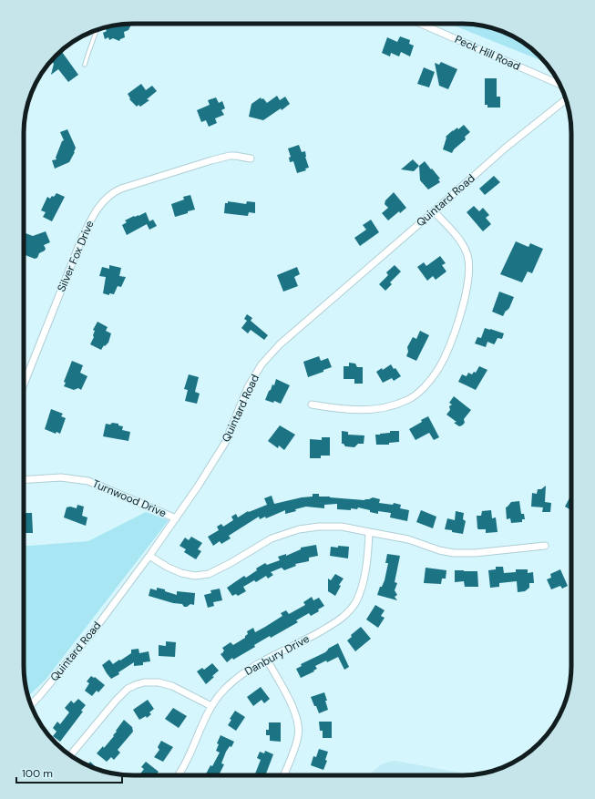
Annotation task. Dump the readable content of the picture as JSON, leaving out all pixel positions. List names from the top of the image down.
{
  "streets": {
    "street": [
      "Peck Hill Road",
      "Quintard Road",
      "Silver Fox Drive",
      "Turnwood Drive",
      "Danbury Drive"
    ]
  },
  "crossings": [
    ["Quintard Road", "Turnwood Drive"]
  ],
  "scale_bar": "100 m"
}
